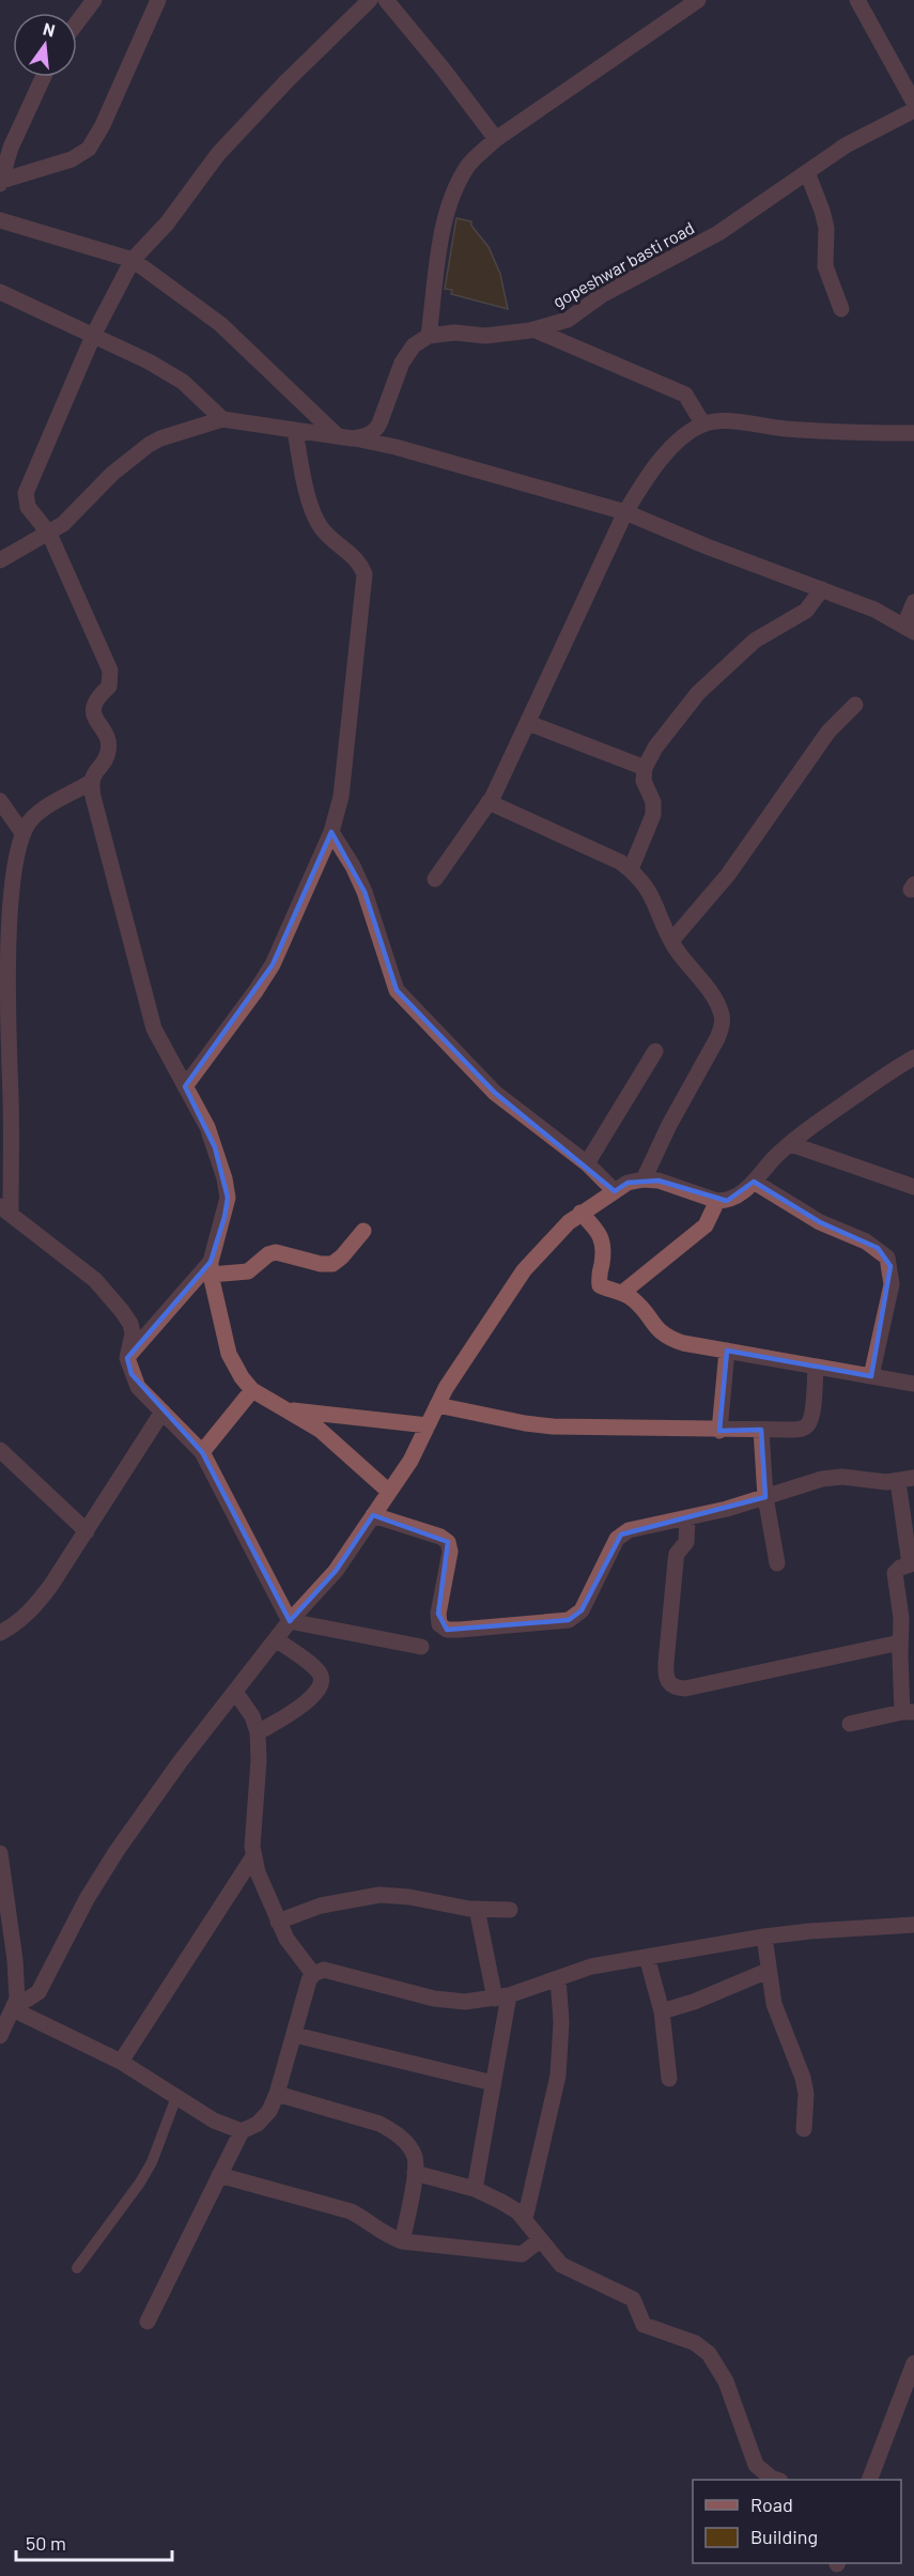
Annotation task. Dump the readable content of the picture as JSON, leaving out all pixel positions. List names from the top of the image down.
{
  "streets": {
    "street": ["gopeshwar basti road"]
  },
  "legend": ["Road", "Building"],
  "scale_bar": "50 m",
  "north": "top"
}
